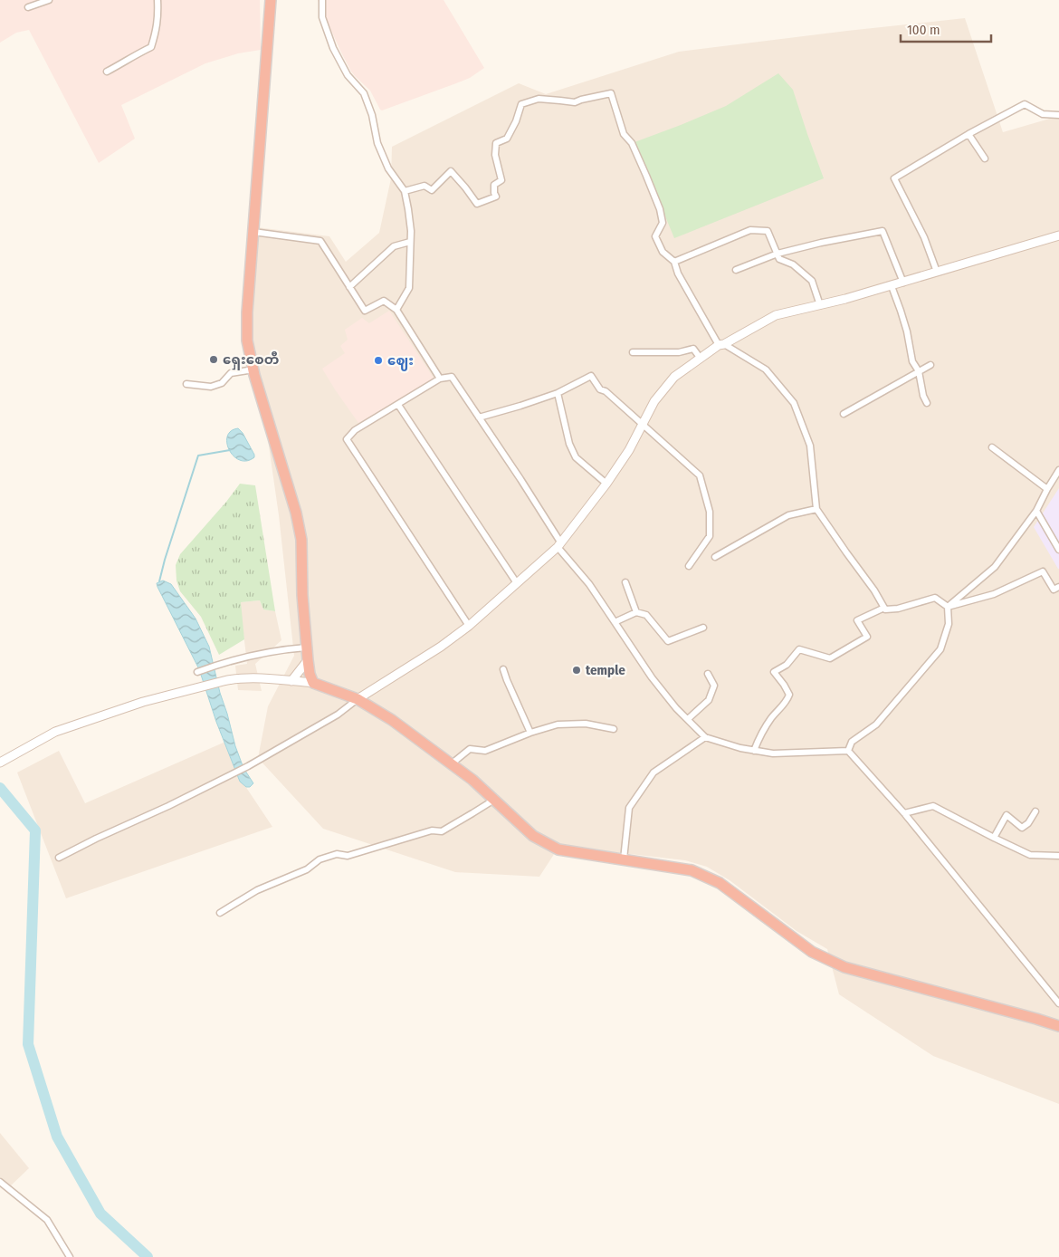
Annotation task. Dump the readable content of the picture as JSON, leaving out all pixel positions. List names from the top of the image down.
{
  "places": ["ရှေးစေတီ", "ဈေး", "temple"],
  "scale_bar": "100 m"
}
